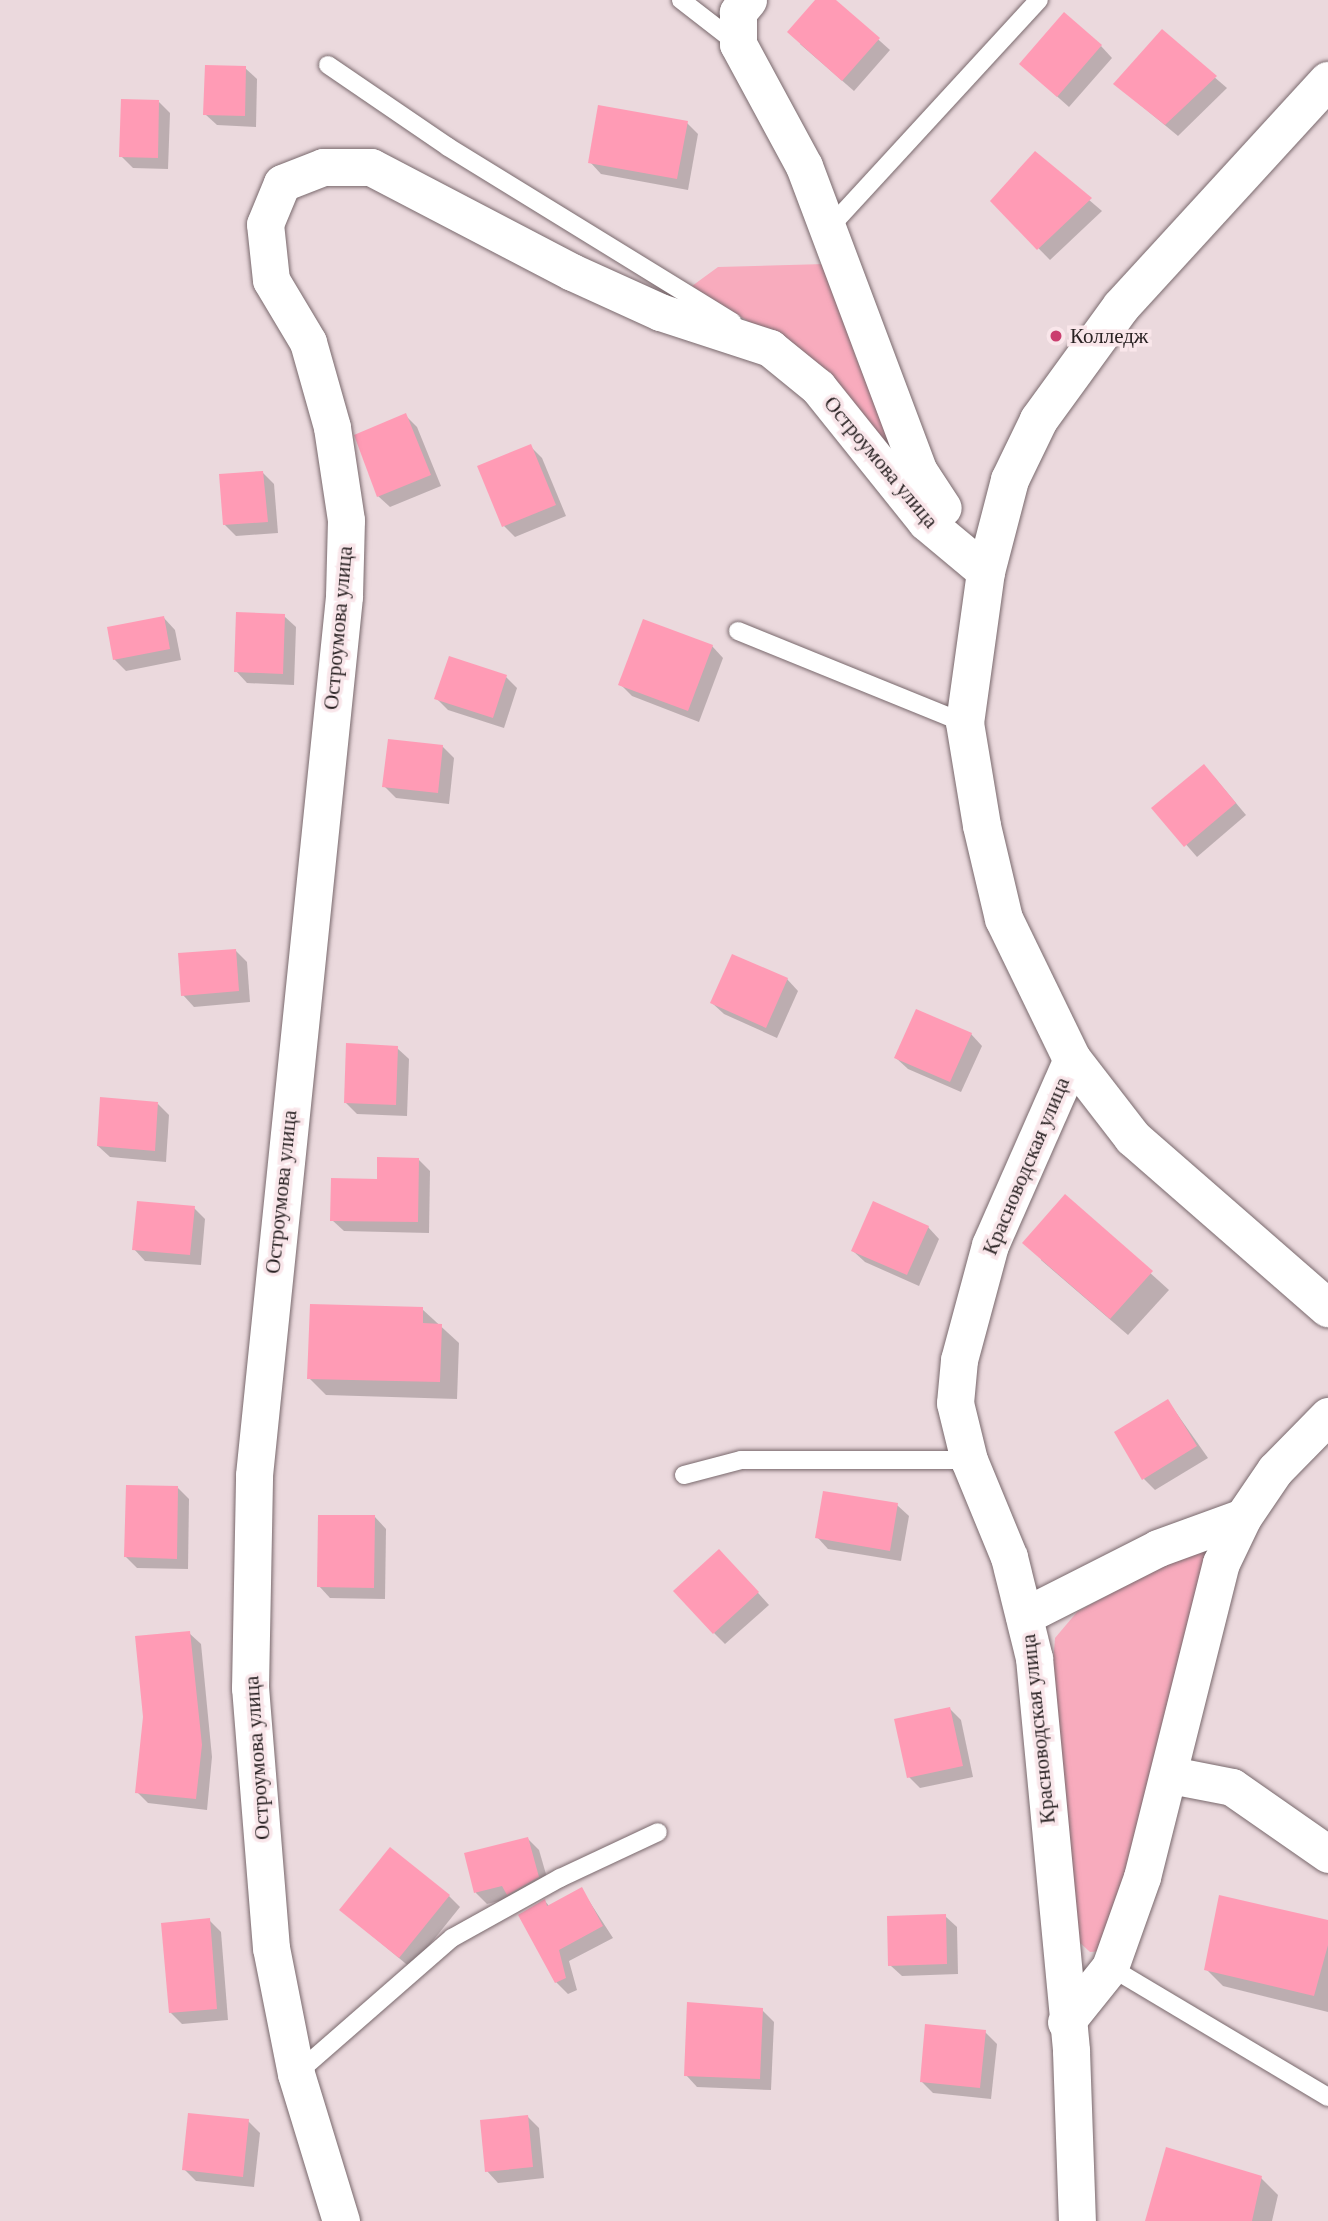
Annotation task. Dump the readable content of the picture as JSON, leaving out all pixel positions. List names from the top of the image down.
{
  "streets": {
    "street": ["Остроумова улица", "Красноводская улица"]
  },
  "places": ["Колледж"]
}
